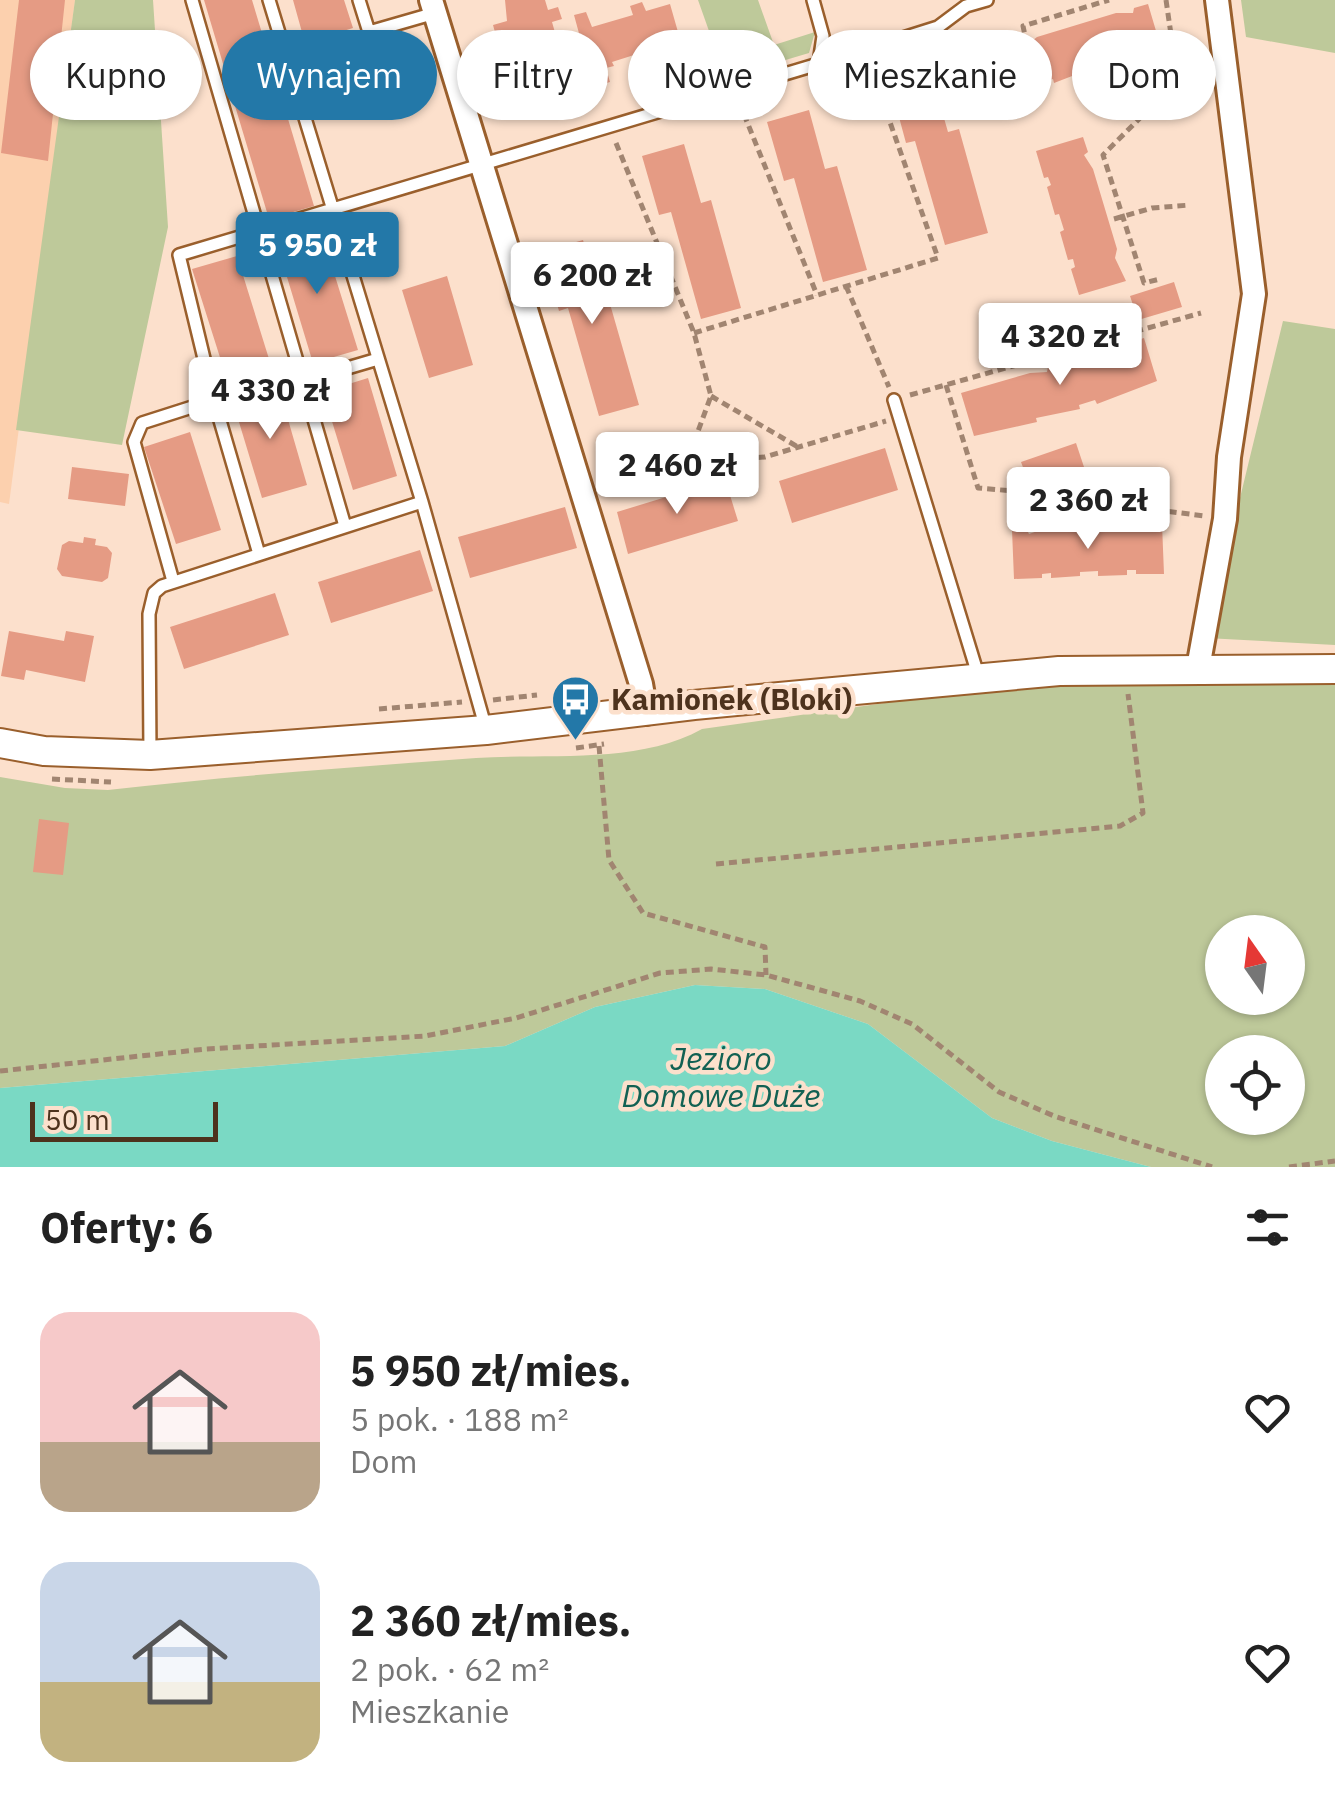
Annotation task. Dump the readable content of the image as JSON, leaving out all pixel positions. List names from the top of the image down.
{
  "water": ["Jezioro Domowe Duże"],
  "places": {
    "bus stop": ["Kamionek (Bloki)"]
  },
  "scale_bar": "50 m",
  "north": "top",
  "page": {
    "chip": [
      "Kupno",
      "Wynajem",
      "Filtry",
      "Nowe",
      "Mieszkanie",
      "Dom"
    ],
    "price": [
      "5 950 zł",
      "6 200 zł",
      "4 320 zł",
      "4 330 zł",
      "2 460 zł",
      "2 360 zł"
    ],
    "scale": "50 m",
    "heading": "Oferty: 6",
    "list": [
      {
        "name": "5 950 zł/mies.",
        "note": "5 pok. · 188 m² · Dom"
      },
      {
        "name": "2 360 zł/mies.",
        "note": "2 pok. · 62 m² · Mieszkanie"
      }
    ]
  }
}
